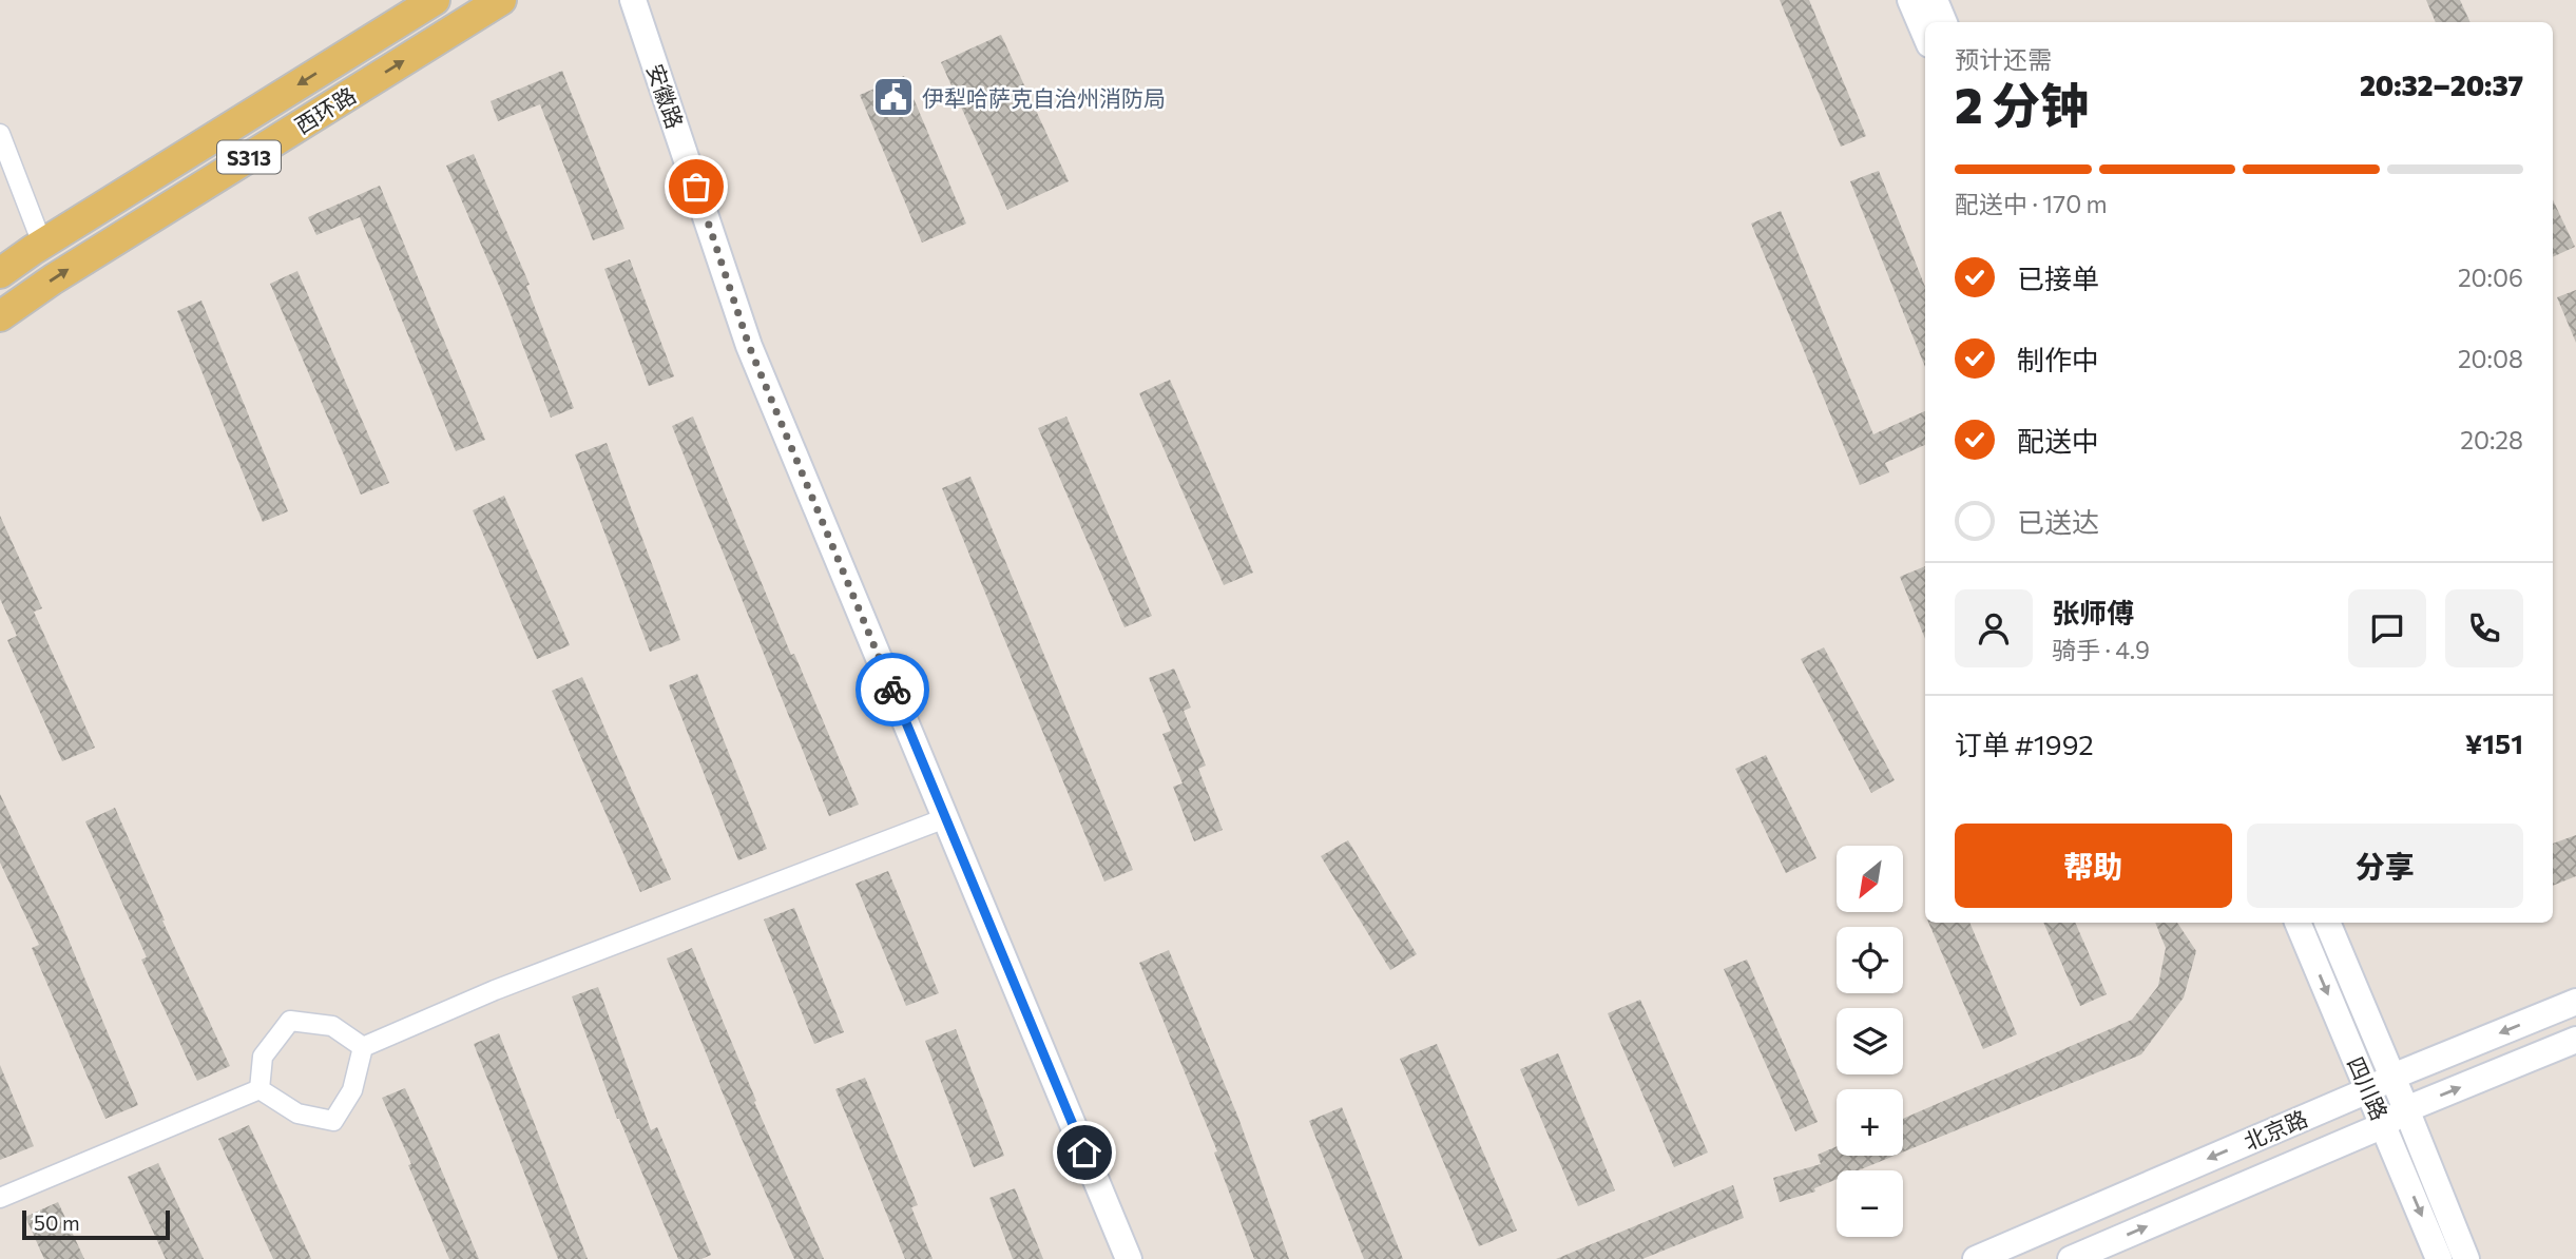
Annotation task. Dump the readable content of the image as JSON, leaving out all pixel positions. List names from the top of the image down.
{
  "streets": {
    "main road": ["西环路", "S313"],
    "street": ["安徽路", "四川路", "北京路"]
  },
  "crossings": [
    ["四川路", "北京路"]
  ],
  "places": {
    "public building": ["伊犁哈萨克自治州消防局"]
  },
  "scale_bar": "50 m",
  "north": "bottom left",
  "page": {
    "heading": ["2 分钟", "预计还需", "20:32–20:37"],
    "panel": [
      "张师傅",
      "骑手 · 4.9",
      "订单 #1992",
      "¥151"
    ],
    "bar": "配送中 · 170 m",
    "list": [
      ["已接单", "20:06"],
      ["制作中", "20:08"],
      ["配送中", "20:28"],
      "已送达"
    ],
    "buttons": ["帮助", "分享"],
    "map_buttons": ["+", "−"],
    "scale": "50 m"
  }
}
